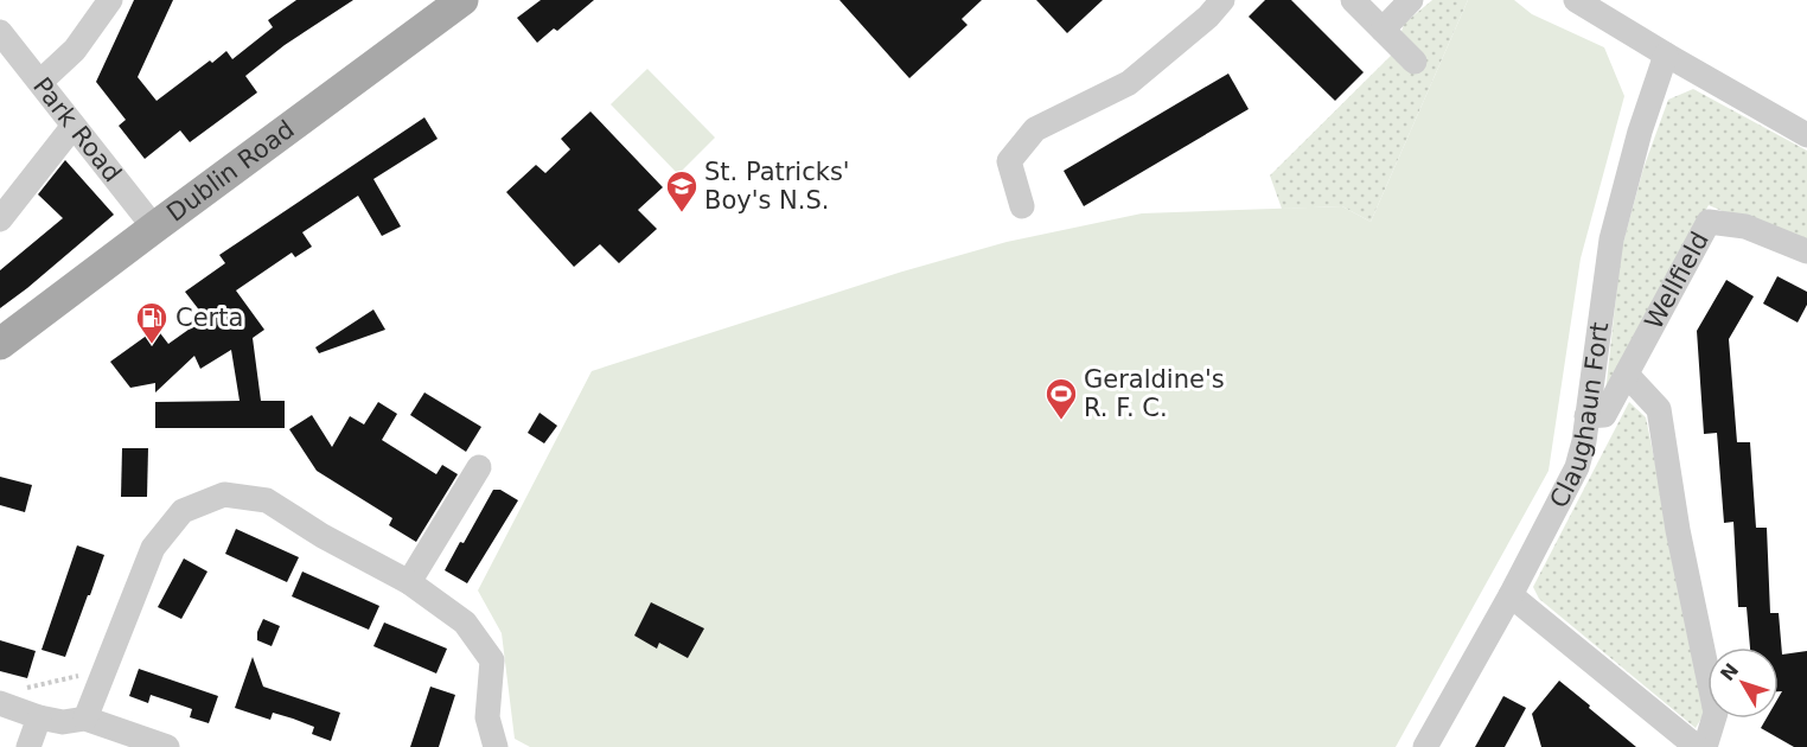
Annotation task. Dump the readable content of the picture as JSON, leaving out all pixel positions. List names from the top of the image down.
{
  "streets": {
    "main road": ["Dublin Road"],
    "street": ["Park Road", "Wellfield", "Claughaun Fort"]
  },
  "crossings": [
    ["Park Road", "Dublin Road"],
    ["Wellfield", "Claughaun Fort"]
  ],
  "places": {
    "school or university": ["St. Patricks' Boy's N.S."],
    "fuel station": ["Certa"],
    "sports": ["Geraldine's R. F. C."]
  },
  "north": "top left"
}
